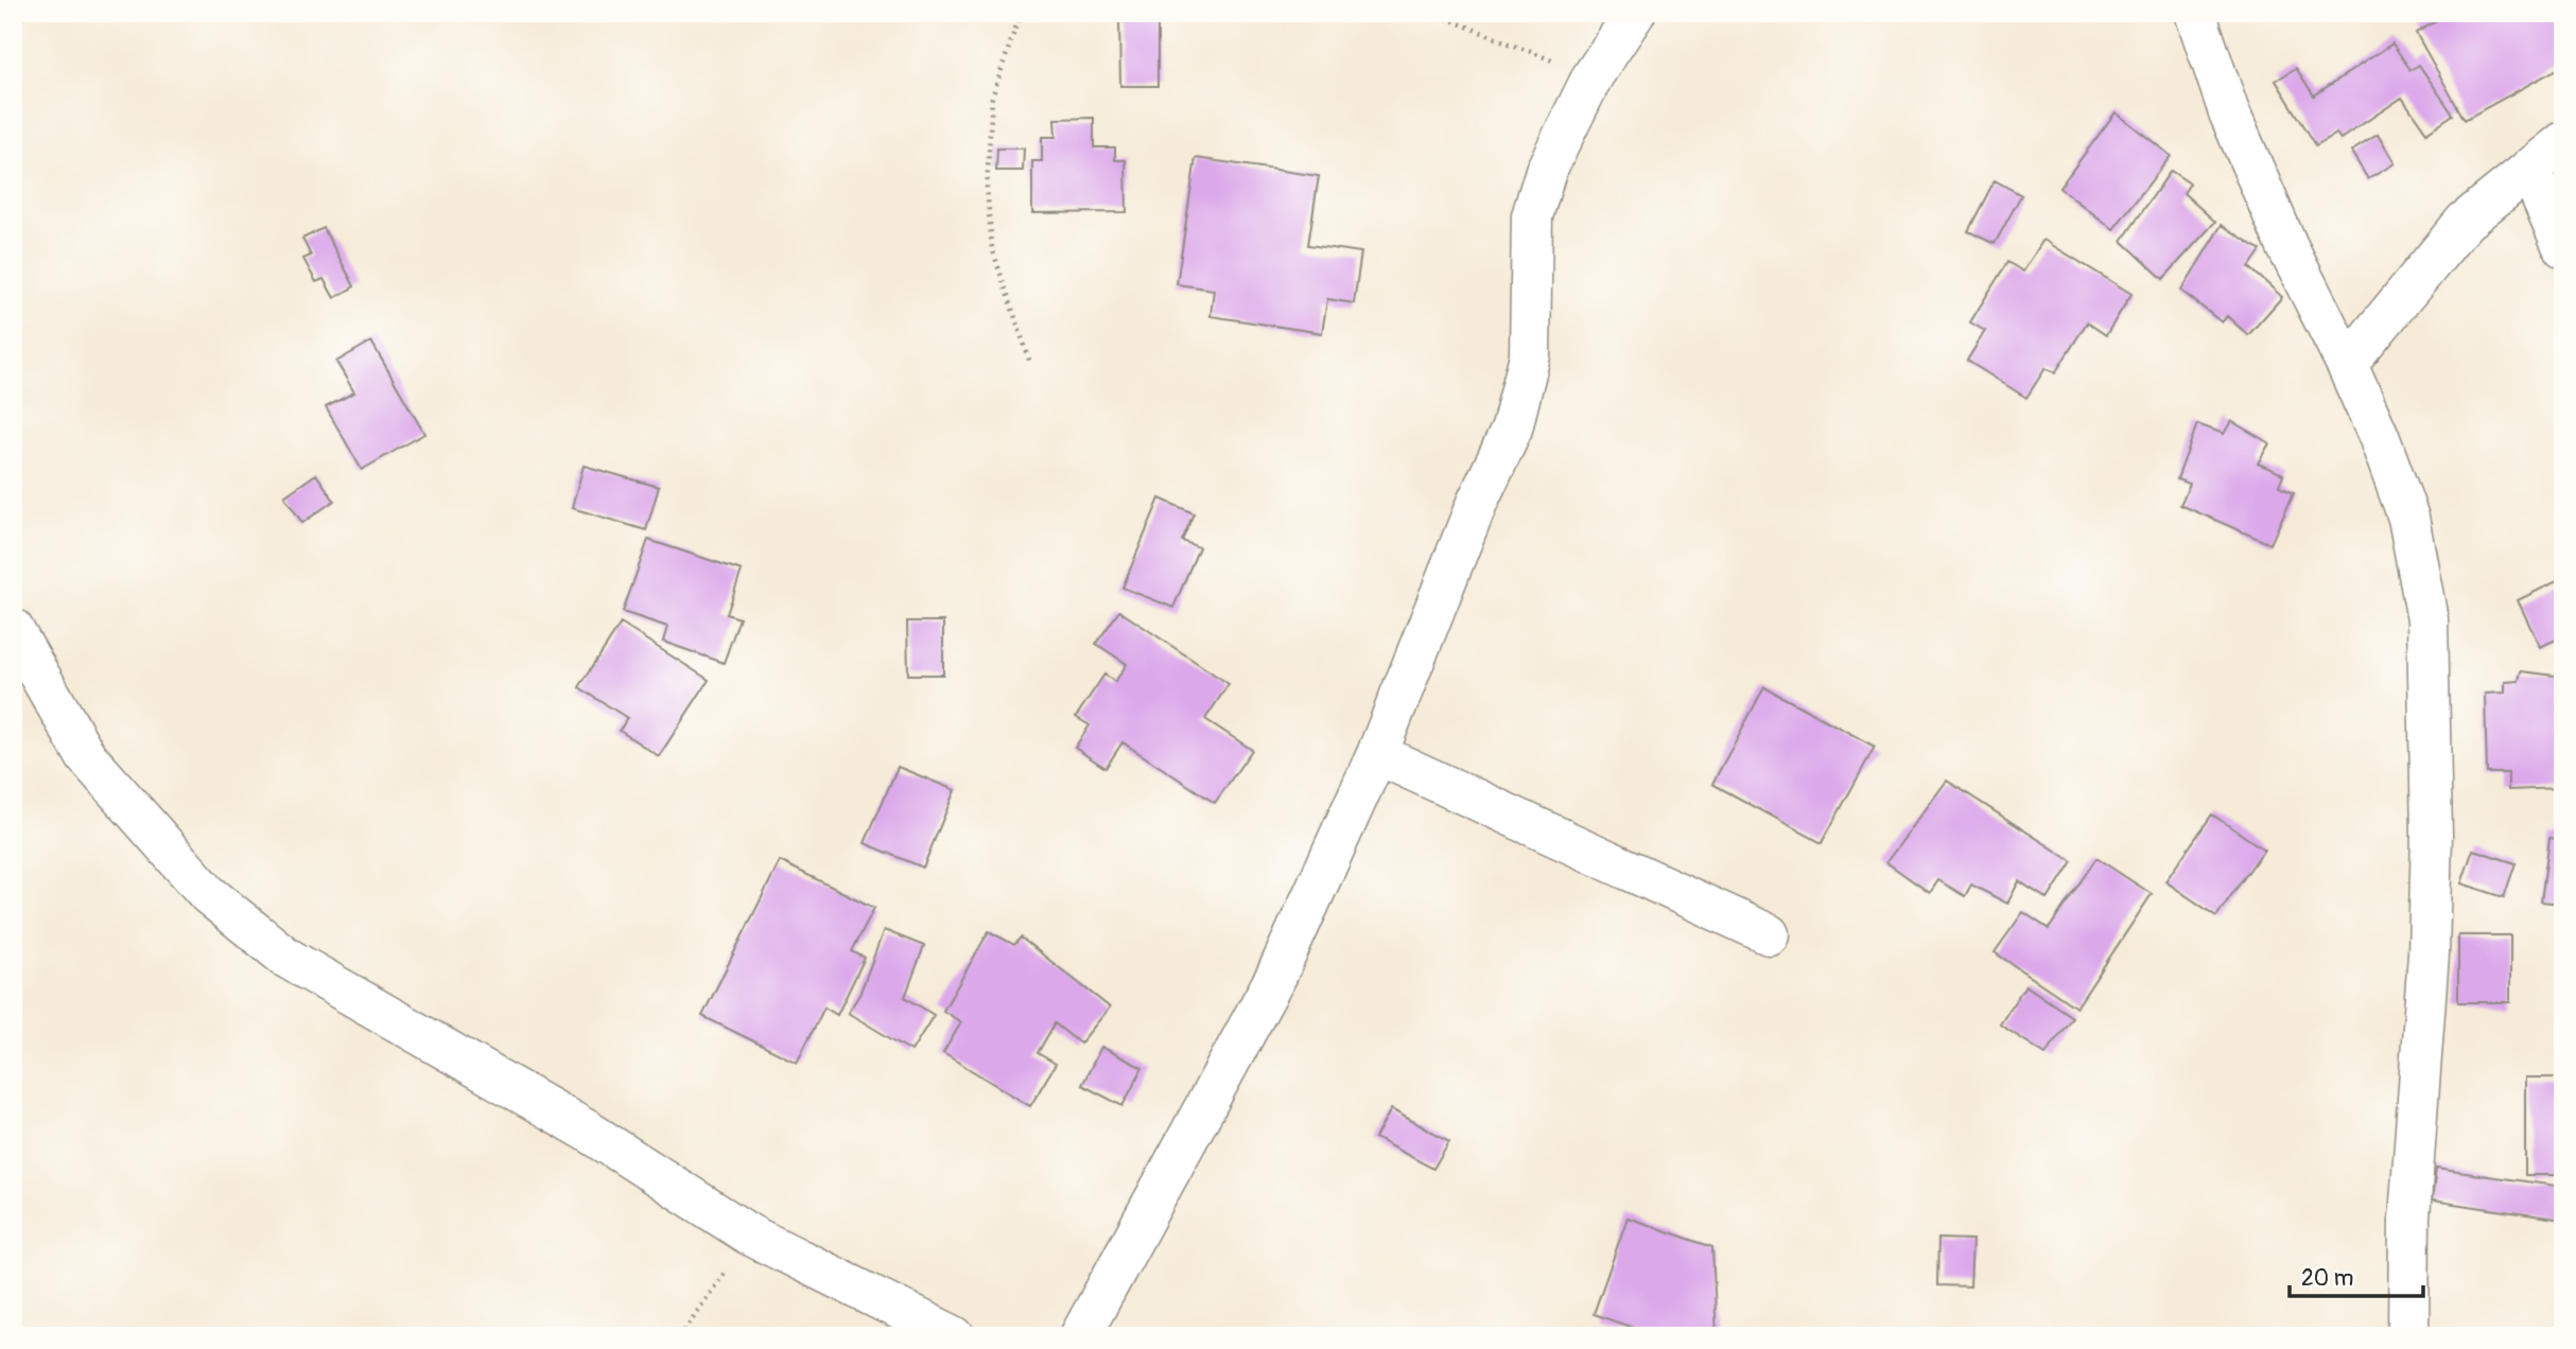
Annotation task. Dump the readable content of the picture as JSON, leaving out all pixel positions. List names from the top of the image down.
{
  "scale_bar": "20 m"
}
